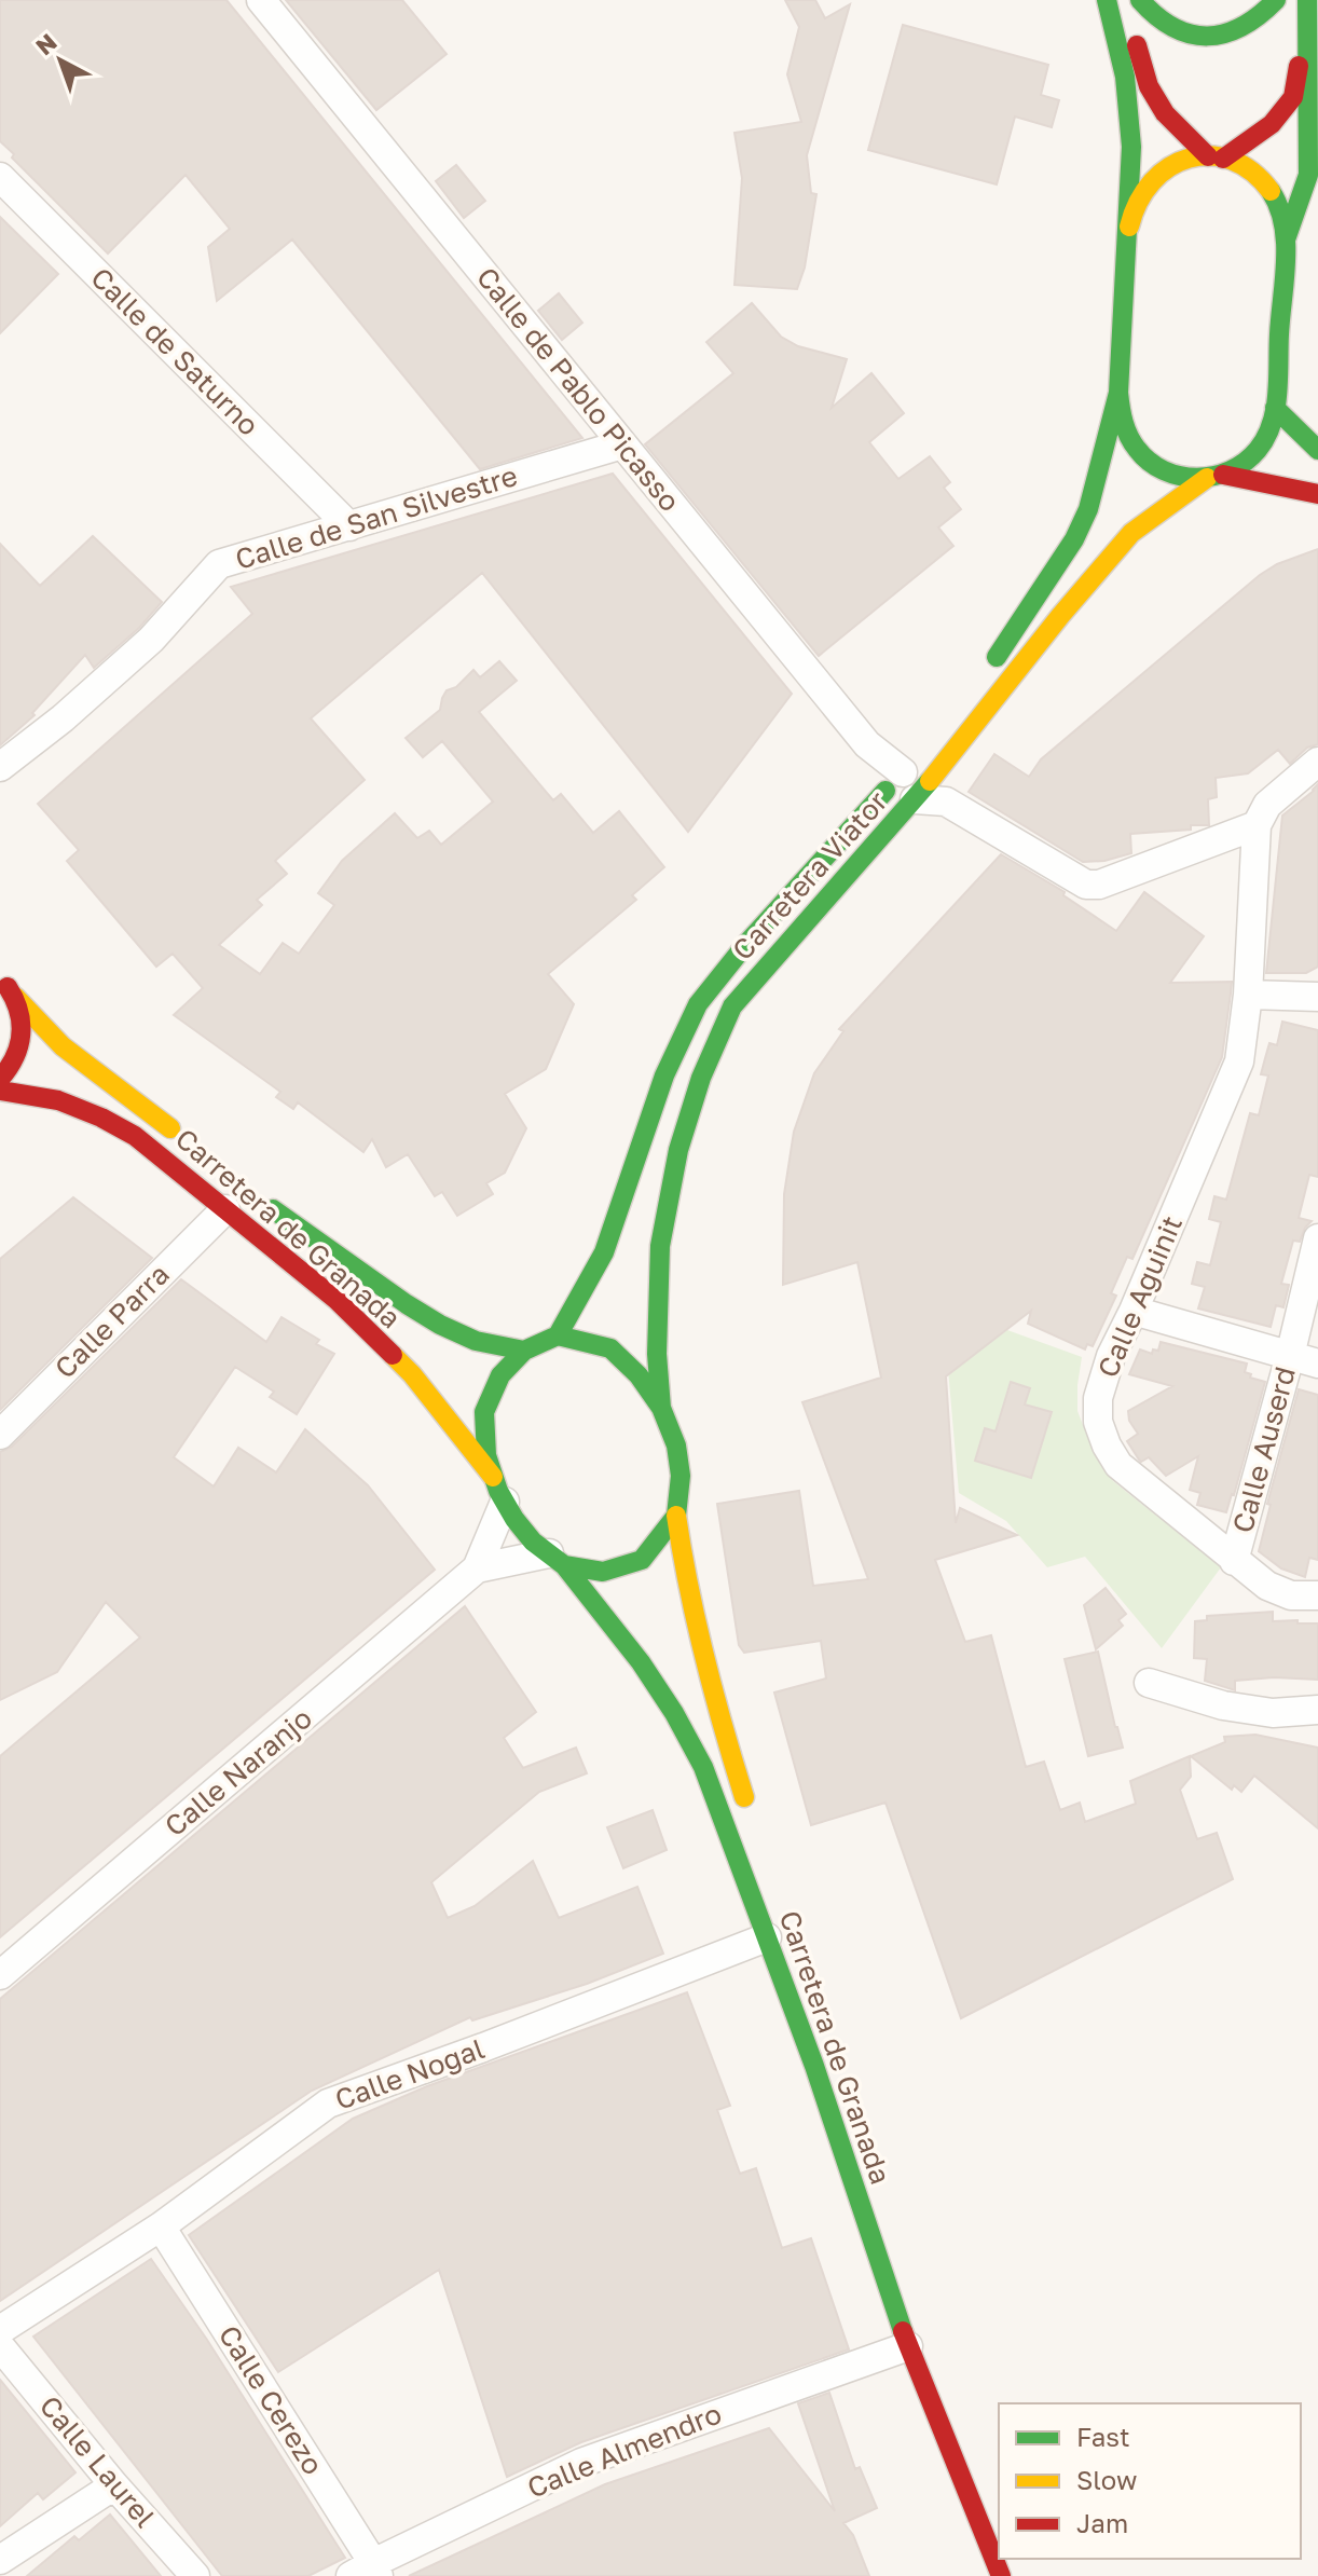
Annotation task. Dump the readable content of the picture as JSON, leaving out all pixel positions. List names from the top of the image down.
{
  "streets": {
    "main road": ["Carretera Viator", "Carretera de Granada"],
    "street": [
      "Calle de Saturno",
      "Calle de Pablo Picasso",
      "Calle de San Silvestre",
      "Calle Aguinit",
      "Calle Parra",
      "Calle Auserd",
      "Calle Naranjo",
      "Calle Nogal",
      "Calle Cerezo",
      "Calle Almendro",
      "Calle Laurel"
    ]
  },
  "crossings": [
    ["Calle de Saturno", "Calle de San Silvestre"],
    ["Calle de Pablo Picasso", "Calle de San Silvestre"],
    ["Calle de Pablo Picasso", "Carretera Viator"],
    ["Carretera Viator", "Carretera de Granada"],
    ["Carretera Viator", "Calle Naranjo"],
    ["Carretera de Granada", "Calle Parra"],
    ["Carretera de Granada", "Calle Naranjo"],
    ["Carretera de Granada", "Calle Nogal"],
    ["Carretera de Granada", "Calle Almendro"],
    ["Calle Aguinit", "Calle Auserd"],
    ["Calle Nogal", "Calle Cerezo"],
    ["Calle Cerezo", "Calle Almendro"]
  ],
  "legend": ["Fast", "Slow", "Jam"],
  "north": "top left"
}
